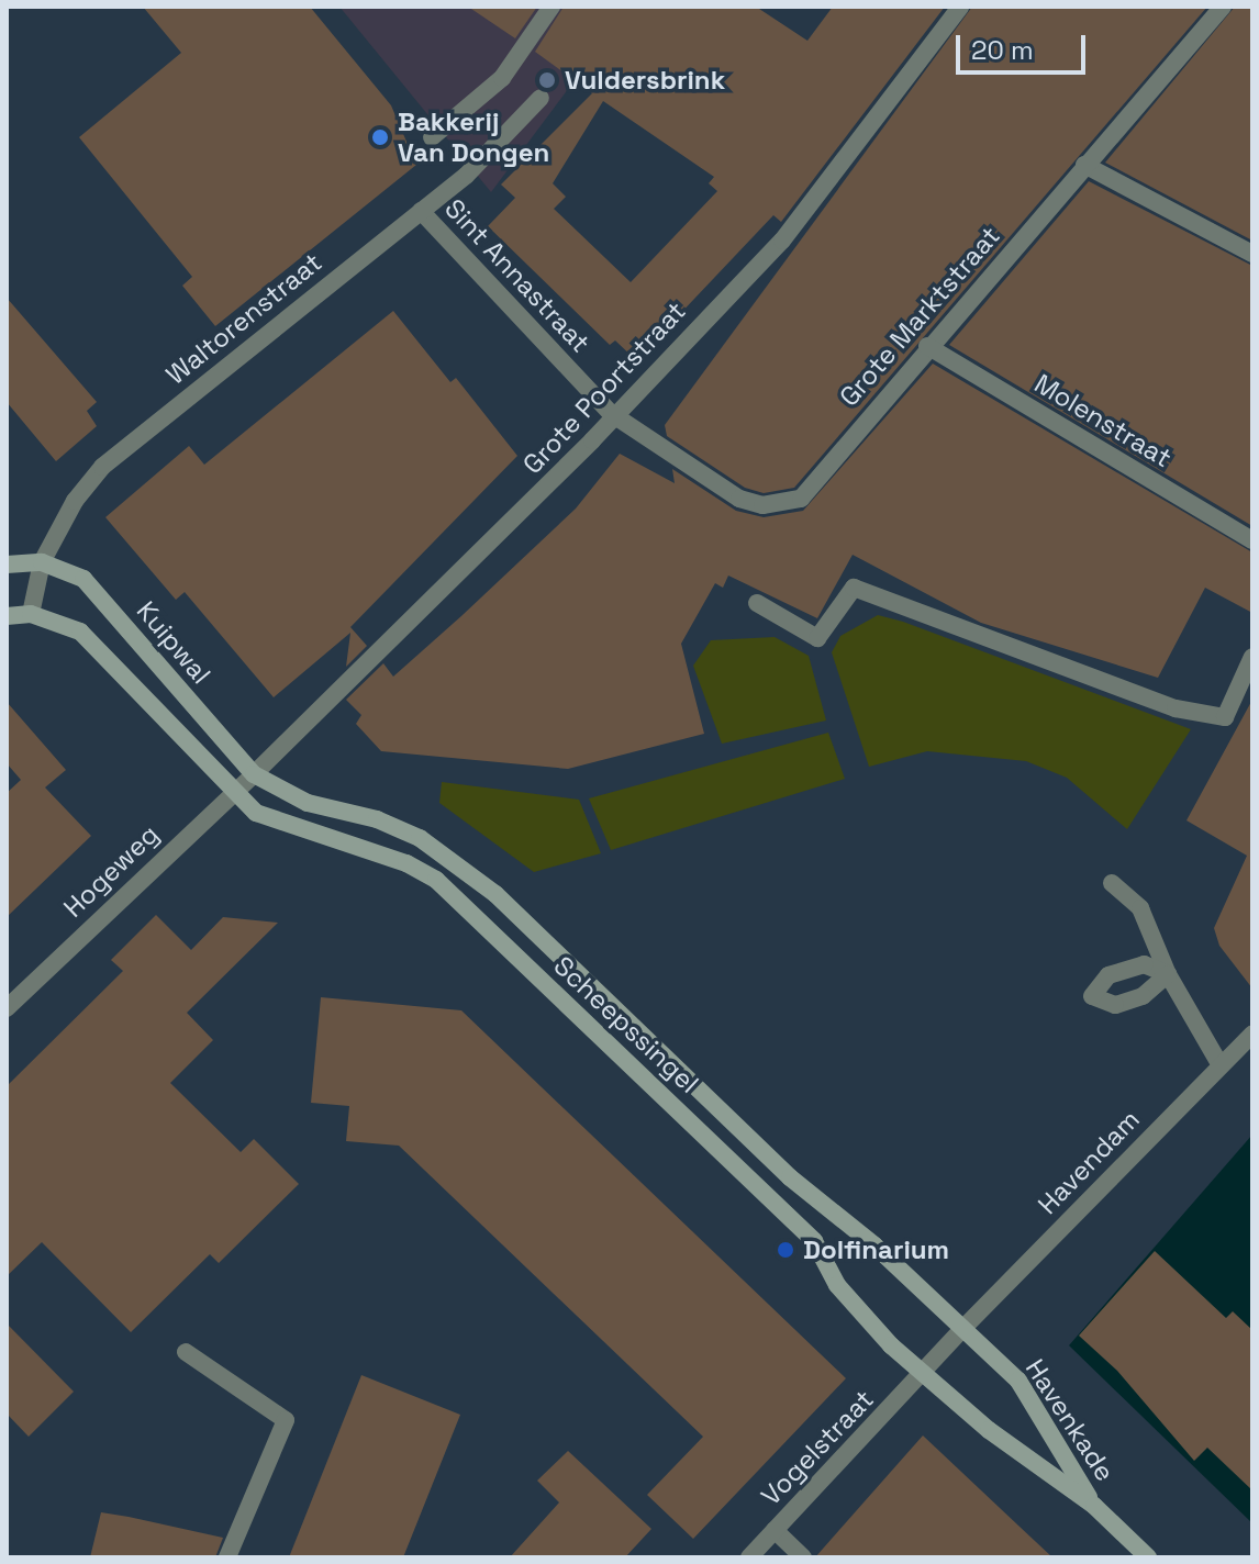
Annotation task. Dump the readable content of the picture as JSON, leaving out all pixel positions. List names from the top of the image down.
{
  "streets": {
    "street": [
      "Sint Annastraat",
      "Grote Marktstraat",
      "Waltorenstraat",
      "Grote Poortstraat",
      "Molenstraat",
      "Kuipwal",
      "Hogeweg",
      "Scheepssingel",
      "Havendam",
      "Havenkade",
      "Vogelstraat"
    ]
  },
  "crossings": [
    ["Sint Annastraat", "Grote Marktstraat"],
    ["Sint Annastraat", "Waltorenstraat"],
    ["Sint Annastraat", "Grote Poortstraat"],
    ["Grote Marktstraat", "Grote Poortstraat"],
    ["Grote Marktstraat", "Molenstraat"],
    ["Waltorenstraat", "Kuipwal"],
    ["Grote Poortstraat", "Kuipwal"],
    ["Grote Poortstraat", "Hogeweg"],
    ["Grote Poortstraat", "Scheepssingel"],
    ["Kuipwal", "Hogeweg"],
    ["Kuipwal", "Scheepssingel"],
    ["Hogeweg", "Scheepssingel"],
    ["Scheepssingel", "Havendam"],
    ["Scheepssingel", "Havenkade"],
    ["Scheepssingel", "Vogelstraat"],
    ["Havendam", "Havenkade"],
    ["Havendam", "Vogelstraat"],
    ["Havenkade", "Vogelstraat"]
  ],
  "places": ["Vuldersbrink", "Bakkerij Van Dongen", "Dolfinarium"],
  "scale_bar": "20 m"
}
